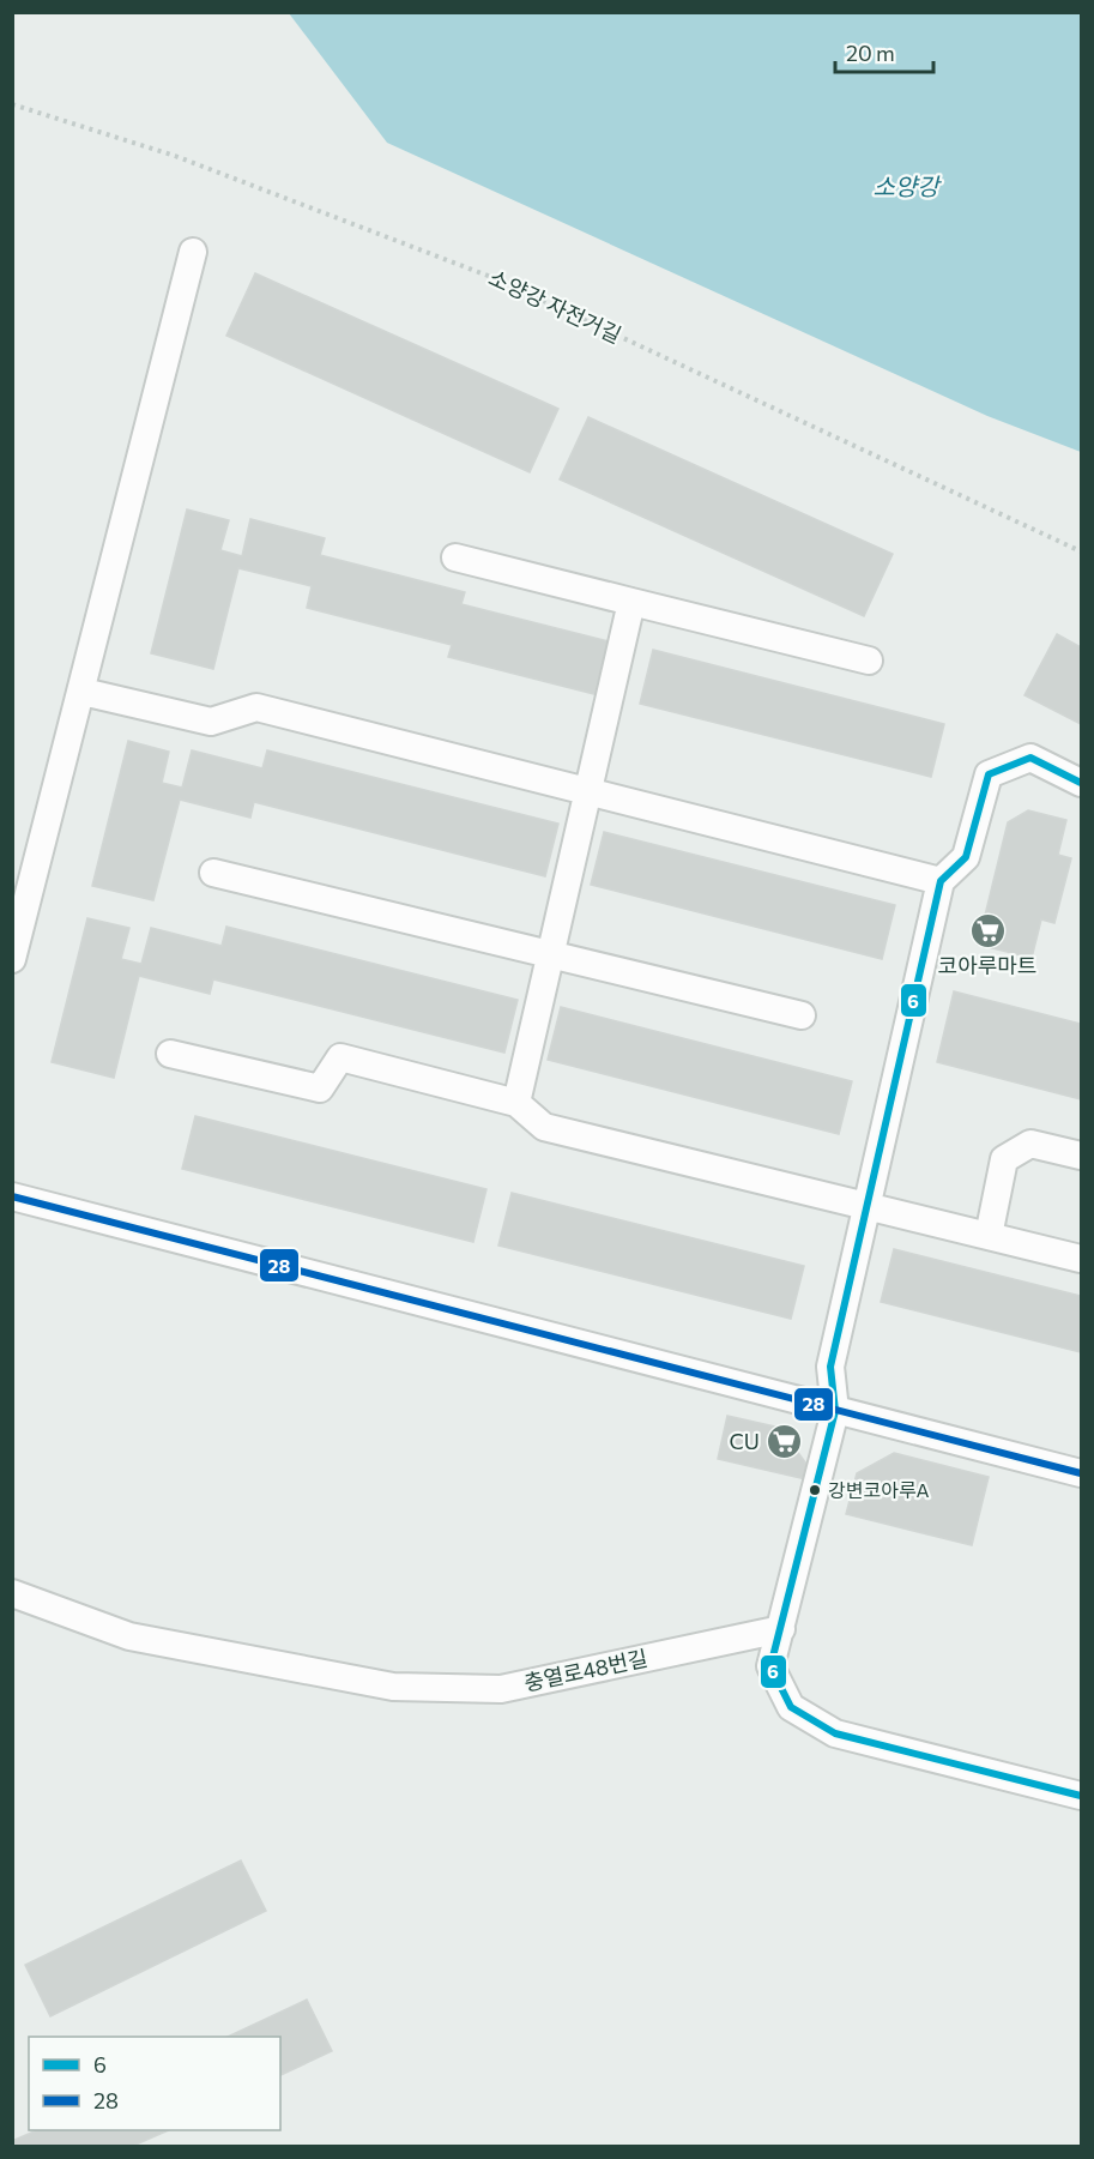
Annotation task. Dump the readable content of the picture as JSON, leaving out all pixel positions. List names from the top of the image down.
{
  "streets": {
    "street": ["충열로48번길"],
    "path": ["소양강 자전거길"]
  },
  "water": ["소양강"],
  "places": {
    "supermarket": ["코아루마트", "CU"],
    "other": ["강변코아루A"]
  },
  "lines": ["transit line 6", "transit line 28"],
  "legend": ["6", "28"],
  "scale_bar": "20 m"
}
